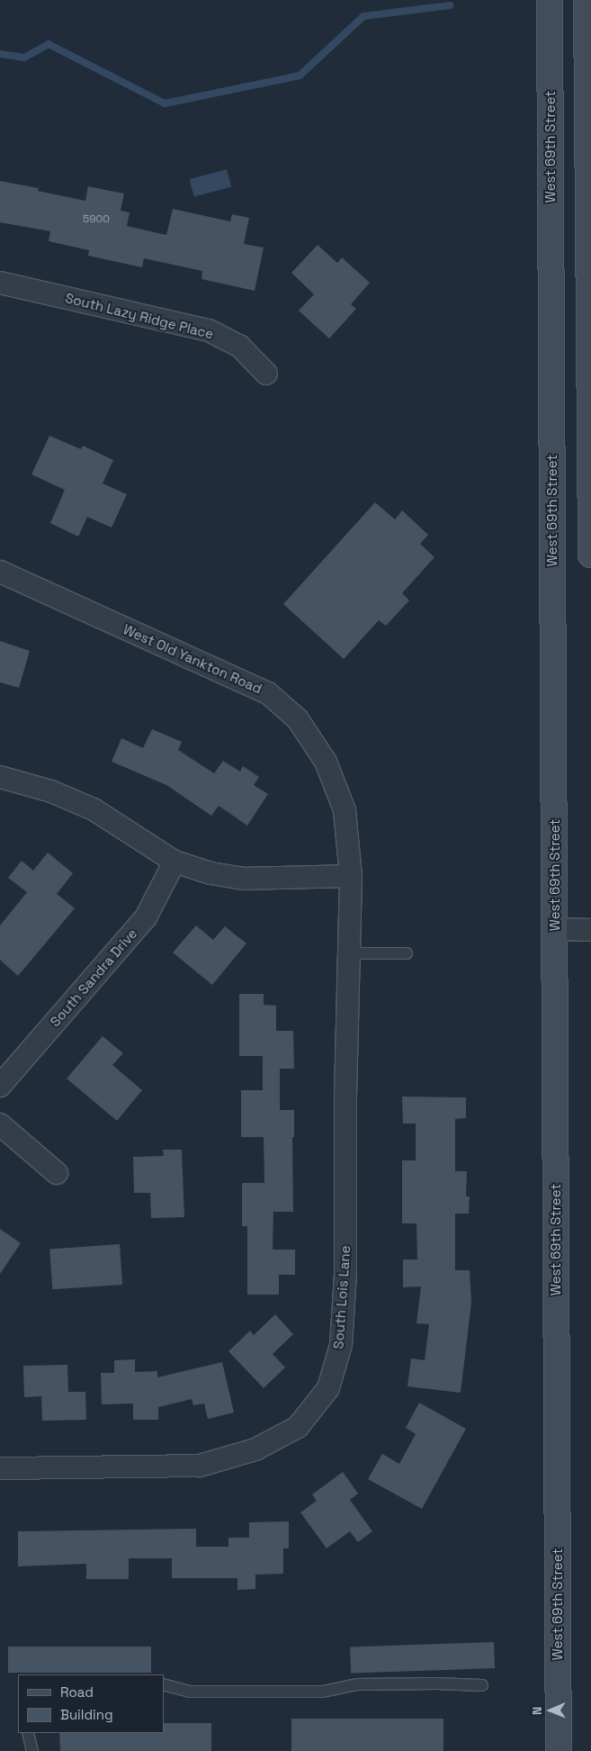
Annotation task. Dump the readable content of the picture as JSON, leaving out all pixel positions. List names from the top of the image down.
{
  "streets": {
    "main road": ["West 69th Street"],
    "street": [
      "South Lazy Ridge Place",
      "West Old Yankton Road",
      "South Sandra Drive",
      "South Lois Lane"
    ]
  },
  "crossings": [
    ["West Old Yankton Road", "South Lois Lane"]
  ],
  "house_numbers": ["5900"],
  "legend": ["Road", "Building"],
  "north": "left"
}
